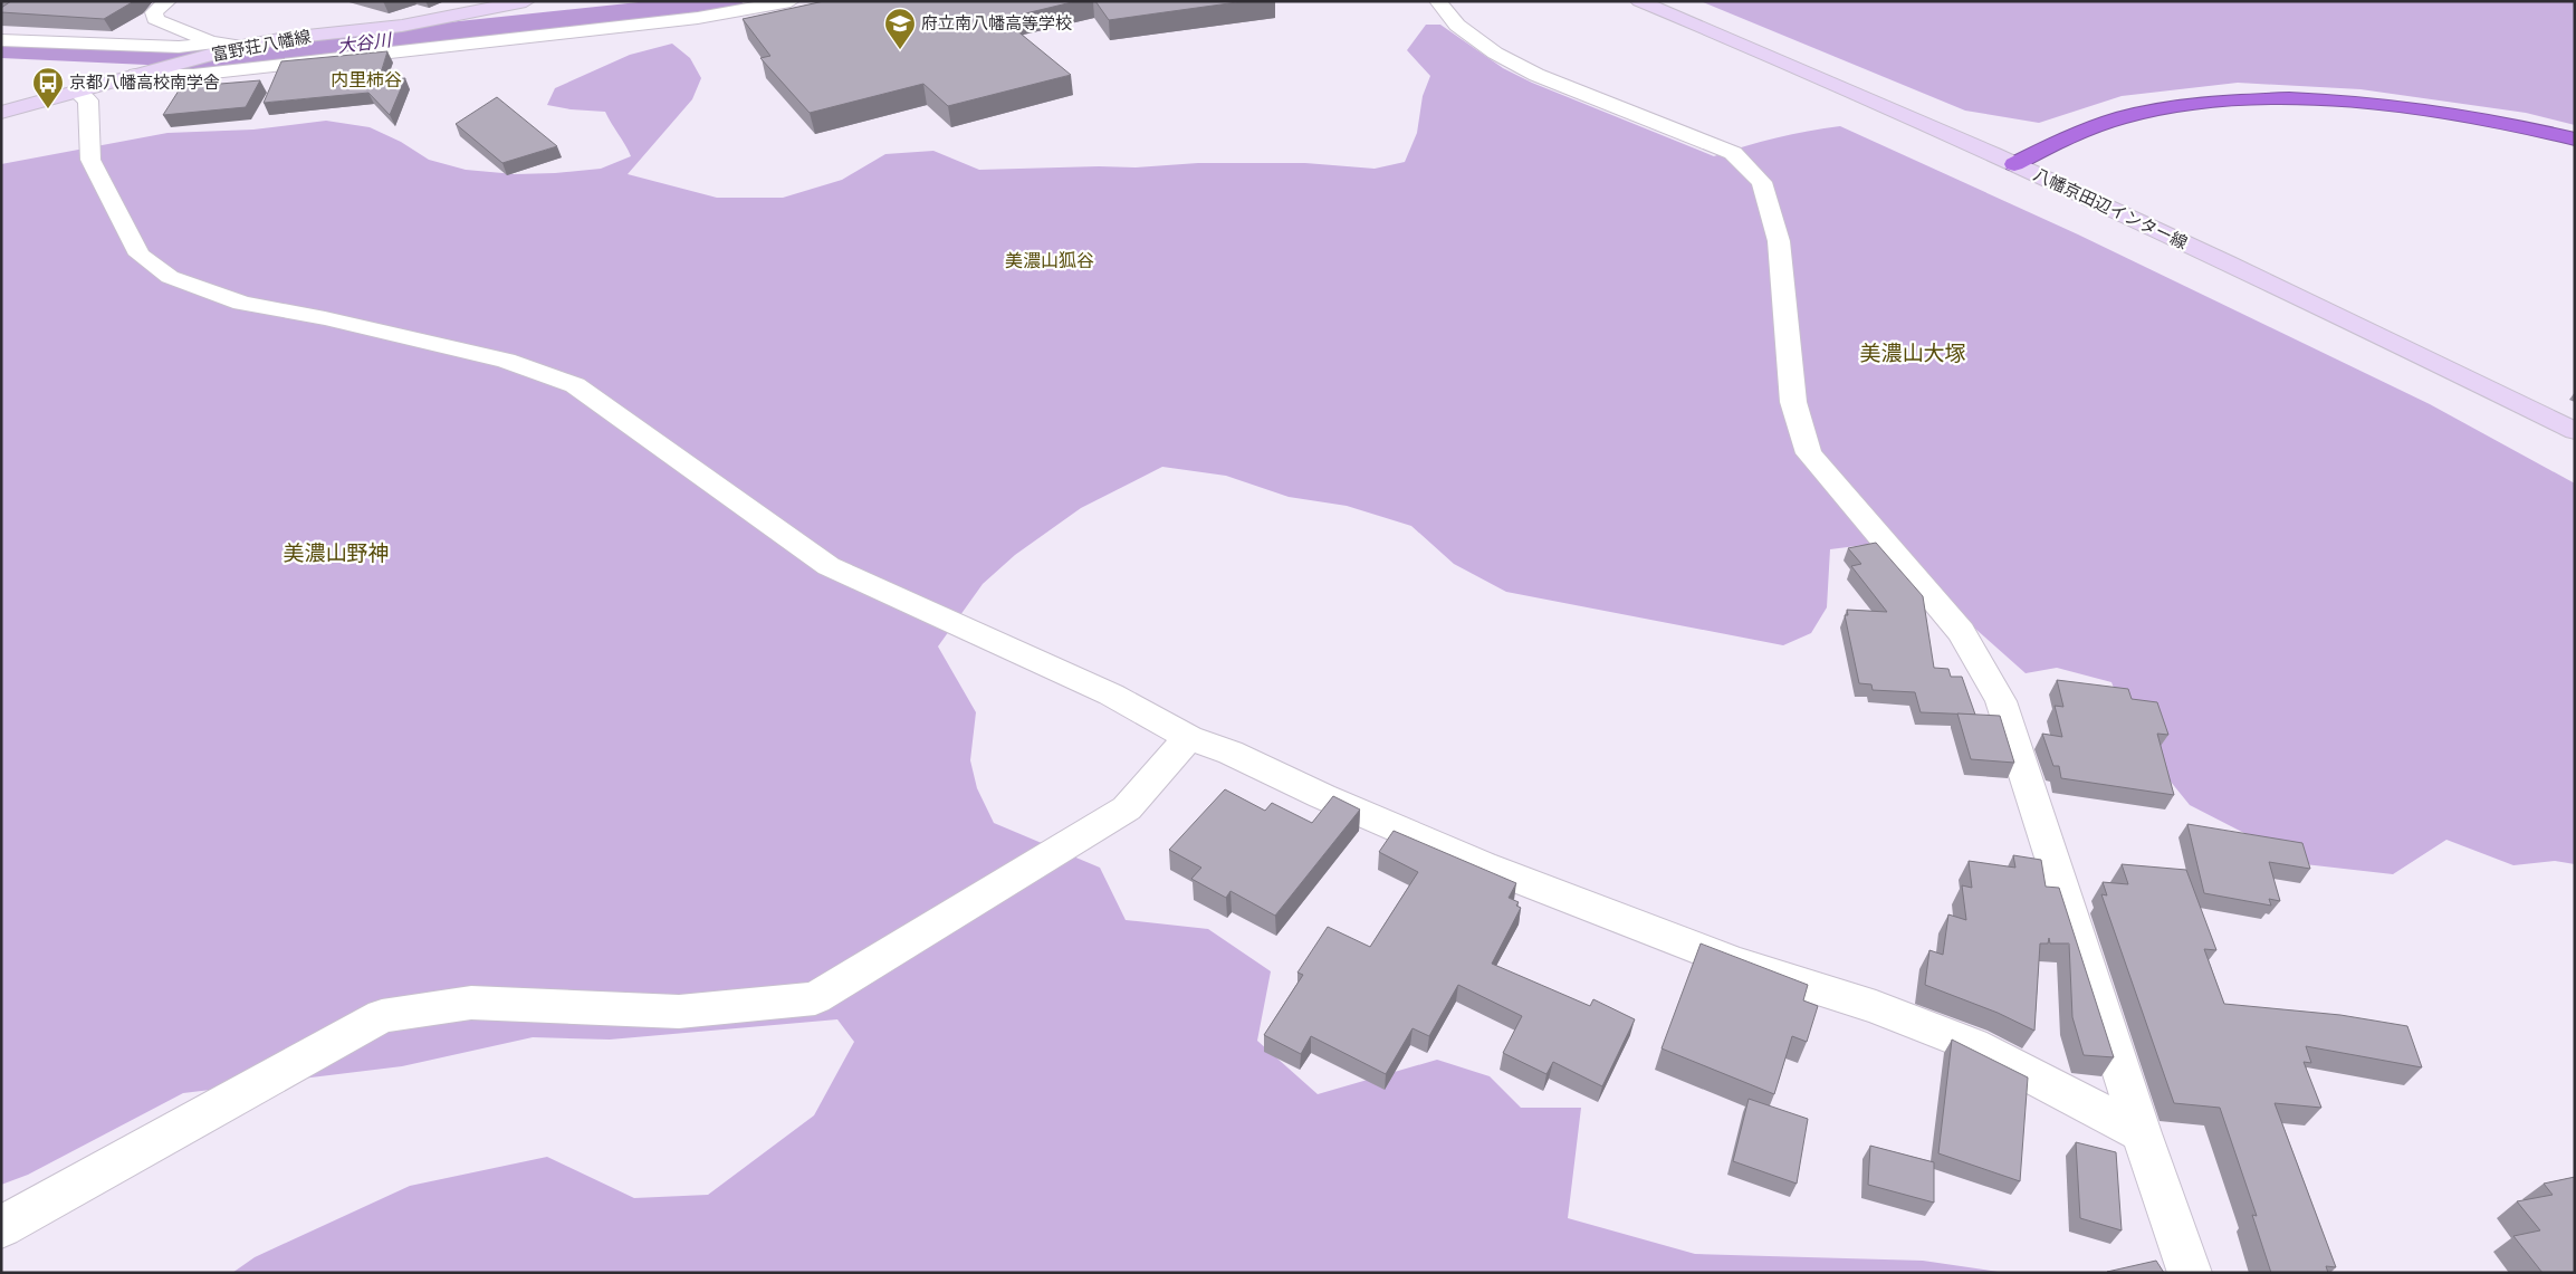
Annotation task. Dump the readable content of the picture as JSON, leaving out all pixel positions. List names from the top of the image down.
{
  "streets": {
    "main road": ["富野荘八幡線", "八幡京田辺インター線"]
  },
  "districts": [
    "内里柿谷",
    "美濃山狐谷",
    "美濃山大塚",
    "美濃山野神"
  ],
  "water": ["大谷川"],
  "places": {
    "school or university": ["府立南八幡高等学校"],
    "bus stop": ["京都八幡高校南学舎"]
  }
}
